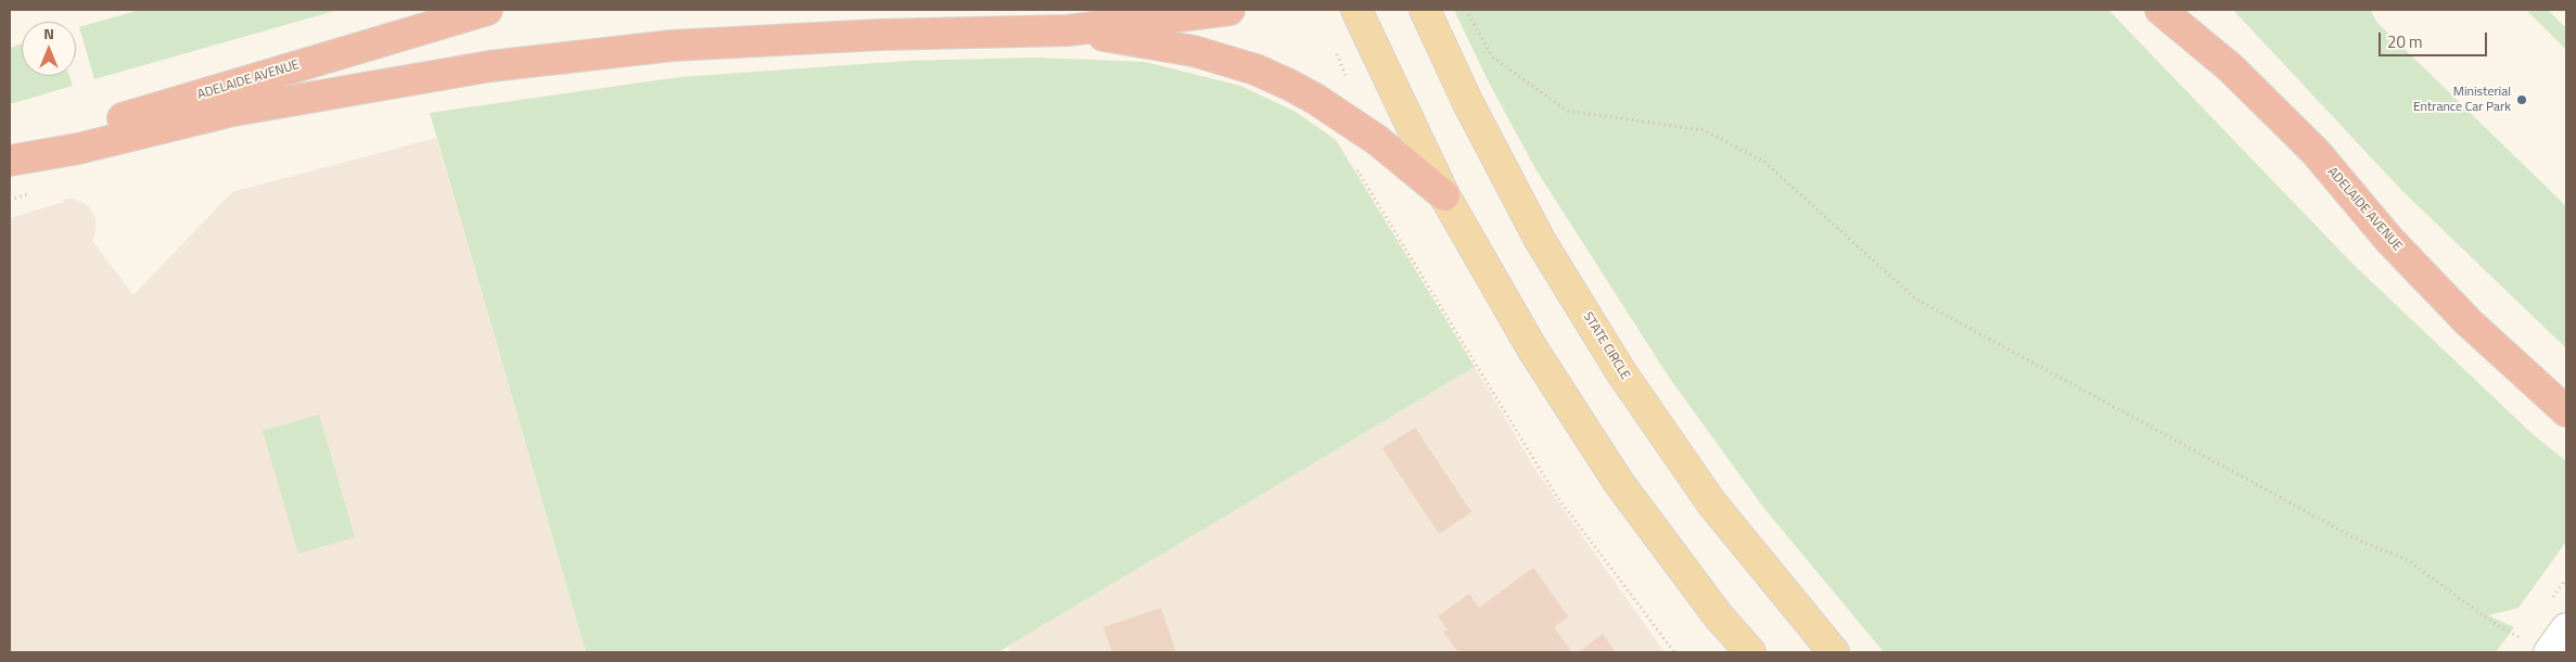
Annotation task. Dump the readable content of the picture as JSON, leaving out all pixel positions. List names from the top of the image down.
{
  "streets": {
    "highway": ["ADELAIDE AVENUE"],
    "main road": ["STATE CIRCLE"]
  },
  "places": ["Ministerial Entrance Car Park"],
  "scale_bar": "20 m",
  "north": "top"
}
